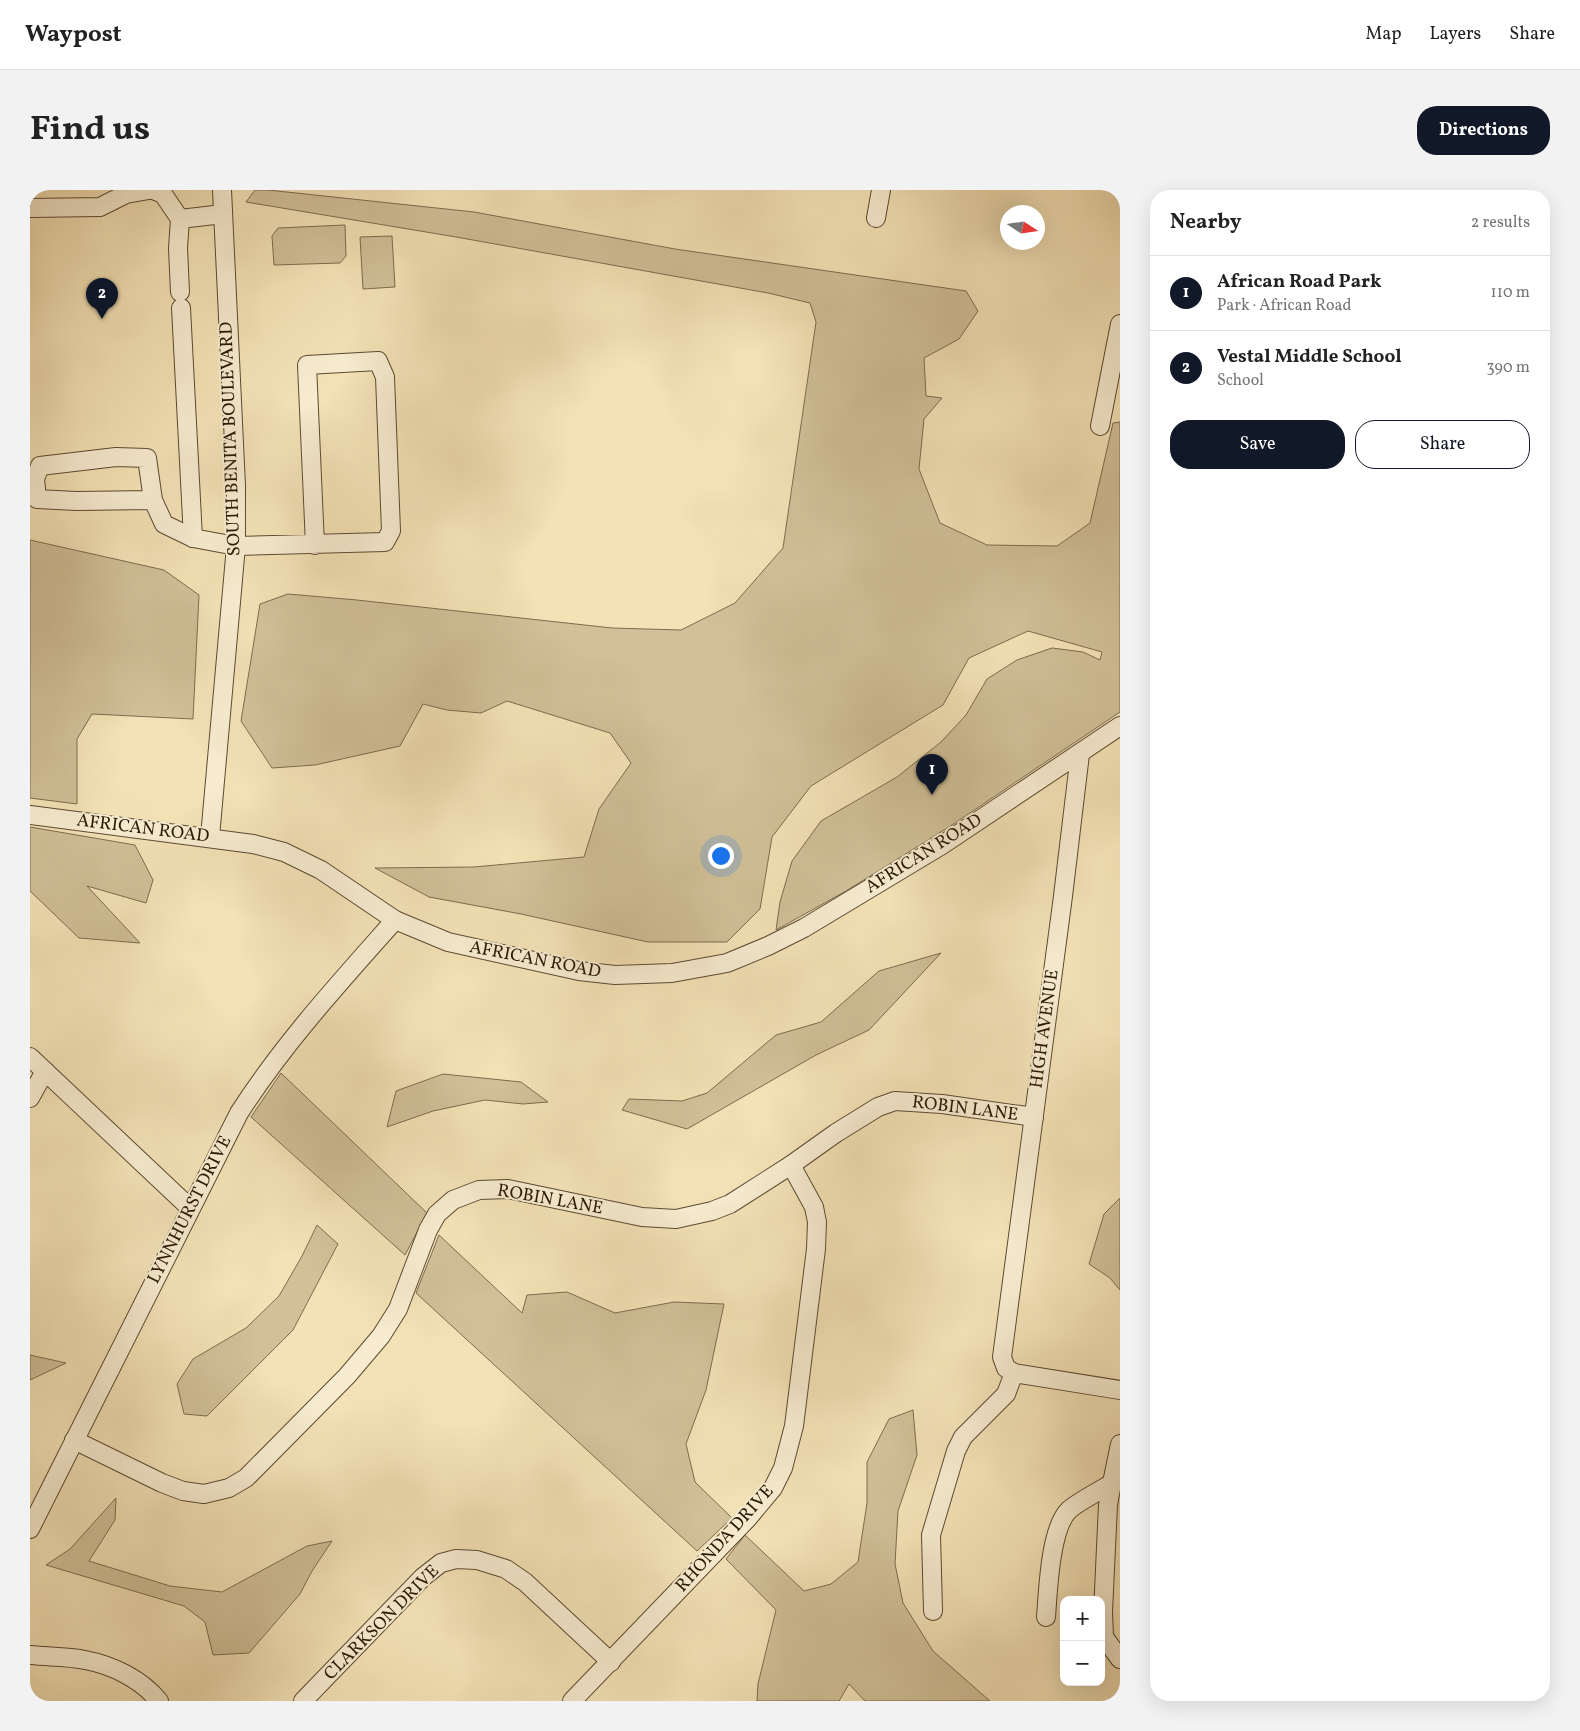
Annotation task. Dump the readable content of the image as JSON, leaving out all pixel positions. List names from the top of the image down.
{
  "streets": {
    "street": [
      "SOUTH BENITA BOULEVARD",
      "AFRICAN ROAD",
      "HIGH AVENUE",
      "ROBIN LANE",
      "LYNNHURST DRIVE",
      "RHONDA DRIVE",
      "CLARKSON DRIVE"
    ]
  },
  "crossings": [
    ["SOUTH BENITA BOULEVARD", "AFRICAN ROAD"],
    ["AFRICAN ROAD", "HIGH AVENUE"],
    ["AFRICAN ROAD", "LYNNHURST DRIVE"],
    ["HIGH AVENUE", "ROBIN LANE"],
    ["ROBIN LANE", "LYNNHURST DRIVE"],
    ["ROBIN LANE", "RHONDA DRIVE"],
    ["RHONDA DRIVE", "CLARKSON DRIVE"]
  ],
  "north": "right",
  "page": {
    "header": "Waypost",
    "nav": ["Map", "Layers", "Share"],
    "title": "Find us",
    "buttons": [
      "Directions",
      ["Save", "Share"]
    ],
    "heading": ["Nearby", "2 results"],
    "list": [
      {
        "mark": "1",
        "name": "African Road Park",
        "note": "Park · African Road",
        "value": "110 m"
      },
      {
        "mark": "2",
        "name": "Vestal Middle School",
        "note": "School",
        "value": "390 m"
      }
    ],
    "pins": ["2", "1"],
    "map_buttons": ["+", "−"]
  }
}
